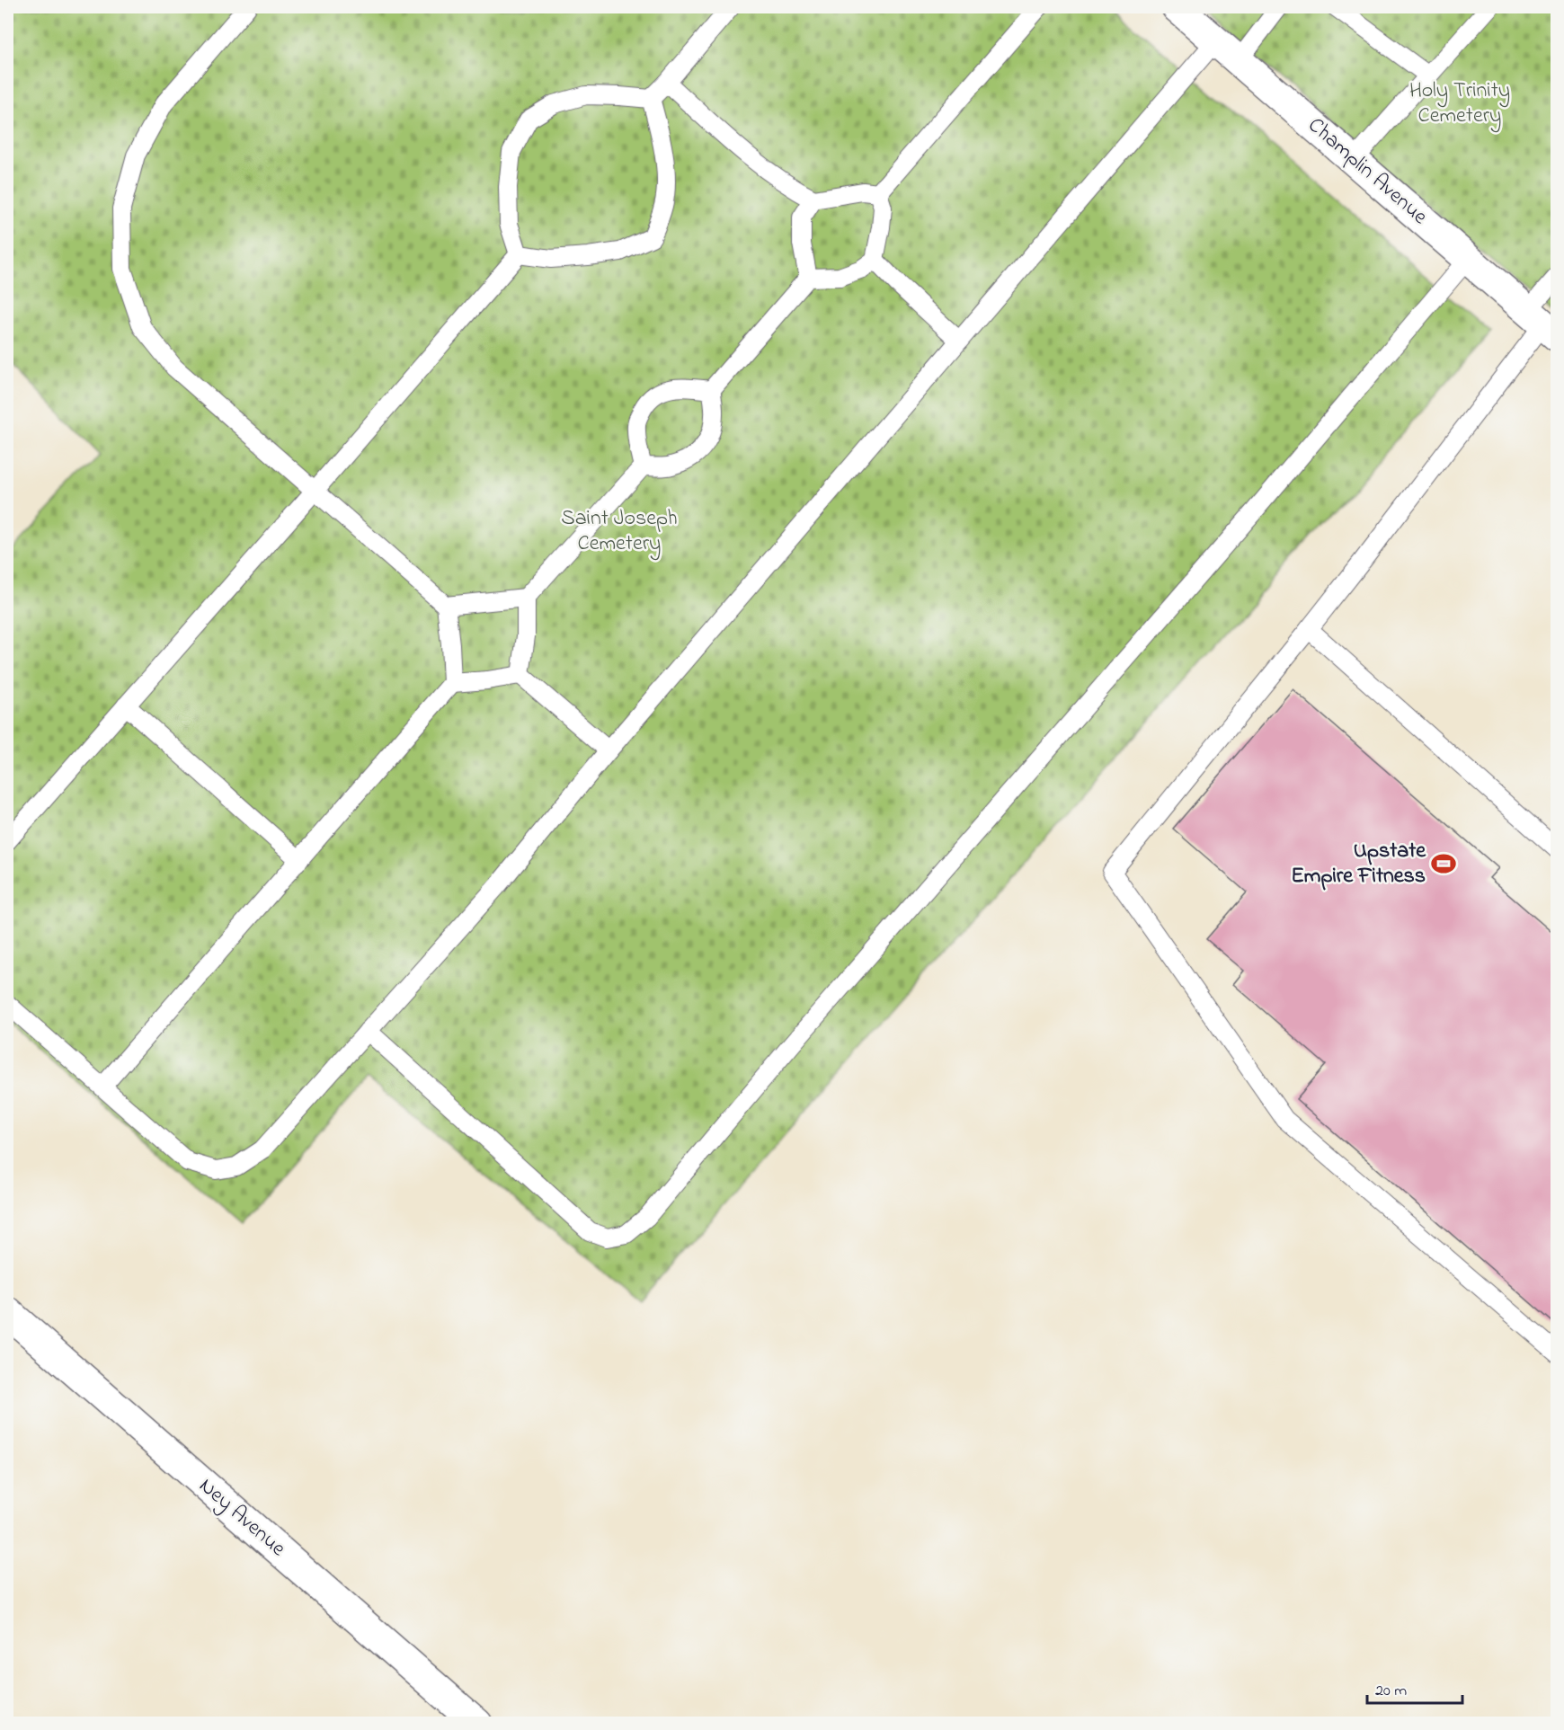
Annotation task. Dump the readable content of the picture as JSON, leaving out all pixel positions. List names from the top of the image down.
{
  "streets": {
    "street": ["Champlin Avenue", "Ney Avenue"]
  },
  "parks": ["Holy Trinity Cemetery", "Saint Joseph Cemetery"],
  "places": {
    "sports": ["Upstate Empire Fitness"]
  },
  "scale_bar": "20 m"
}
